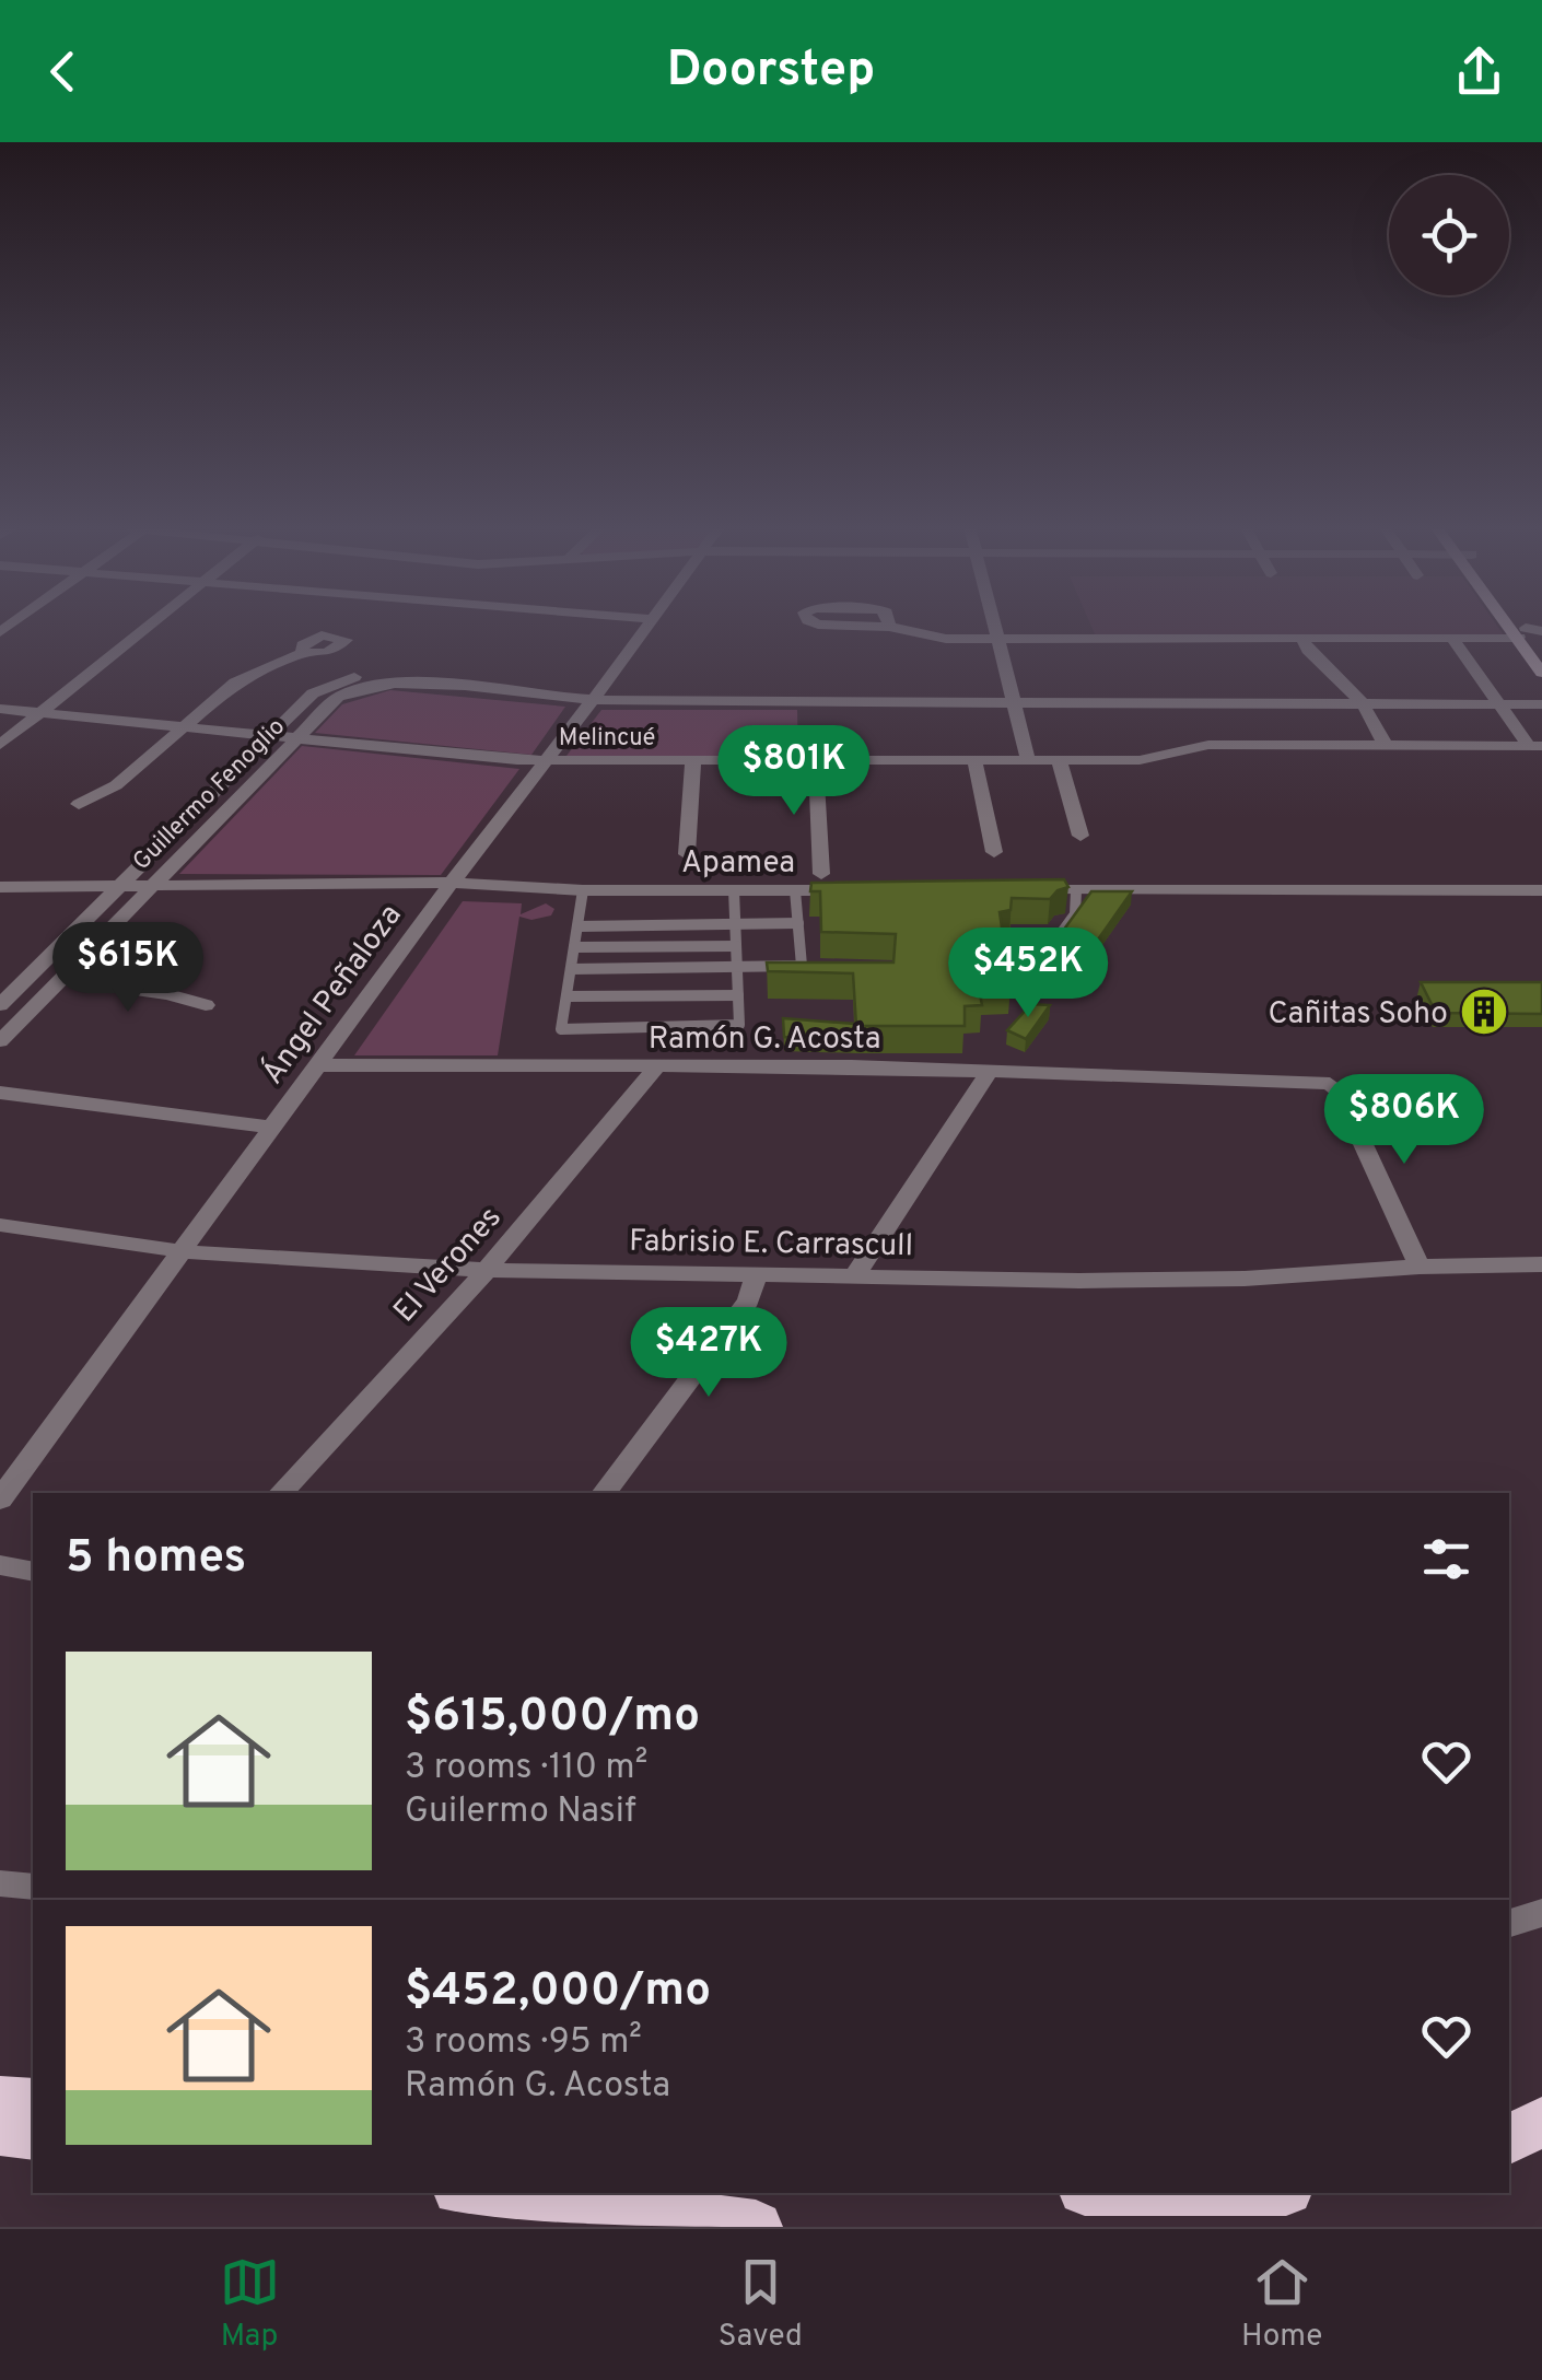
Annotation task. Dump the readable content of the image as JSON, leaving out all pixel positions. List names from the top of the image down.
{
  "streets": {
    "street": [
      "Melincué",
      "Guillermo Fenoglio",
      "Apamea",
      "Ángel Peñaloza",
      "Ramón G. Acosta",
      "Fabrisio E. Carrascull",
      "El Verones"
    ]
  },
  "crossings": [
    ["Melincué", "Guillermo Fenoglio"],
    ["Melincué", "Ángel Peñaloza"],
    ["Guillermo Fenoglio", "Apamea"],
    ["Apamea", "Ángel Peñaloza"],
    ["Ángel Peñaloza", "Ramón G. Acosta"],
    ["Ángel Peñaloza", "Fabrisio E. Carrascull"],
    ["Ramón G. Acosta", "Fabrisio E. Carrascull"],
    ["Ramón G. Acosta", "El Verones"],
    ["Fabrisio E. Carrascull", "El Verones"]
  ],
  "places": {
    "building": ["Cañitas Soho"]
  },
  "page": {
    "header": "Doorstep",
    "price": [
      "$801K",
      "$615K",
      "$452K",
      "$806K",
      "$427K"
    ],
    "heading": "5 homes",
    "list": [
      {
        "name": "$615,000/mo",
        "note": "3 rooms · 110 m² · Guilermo Nasif"
      },
      {
        "name": "$452,000/mo",
        "note": "3 rooms · 95 m² · Ramón G. Acosta"
      }
    ],
    "tabs": ["Map", "Saved", "Home"]
  }
}
